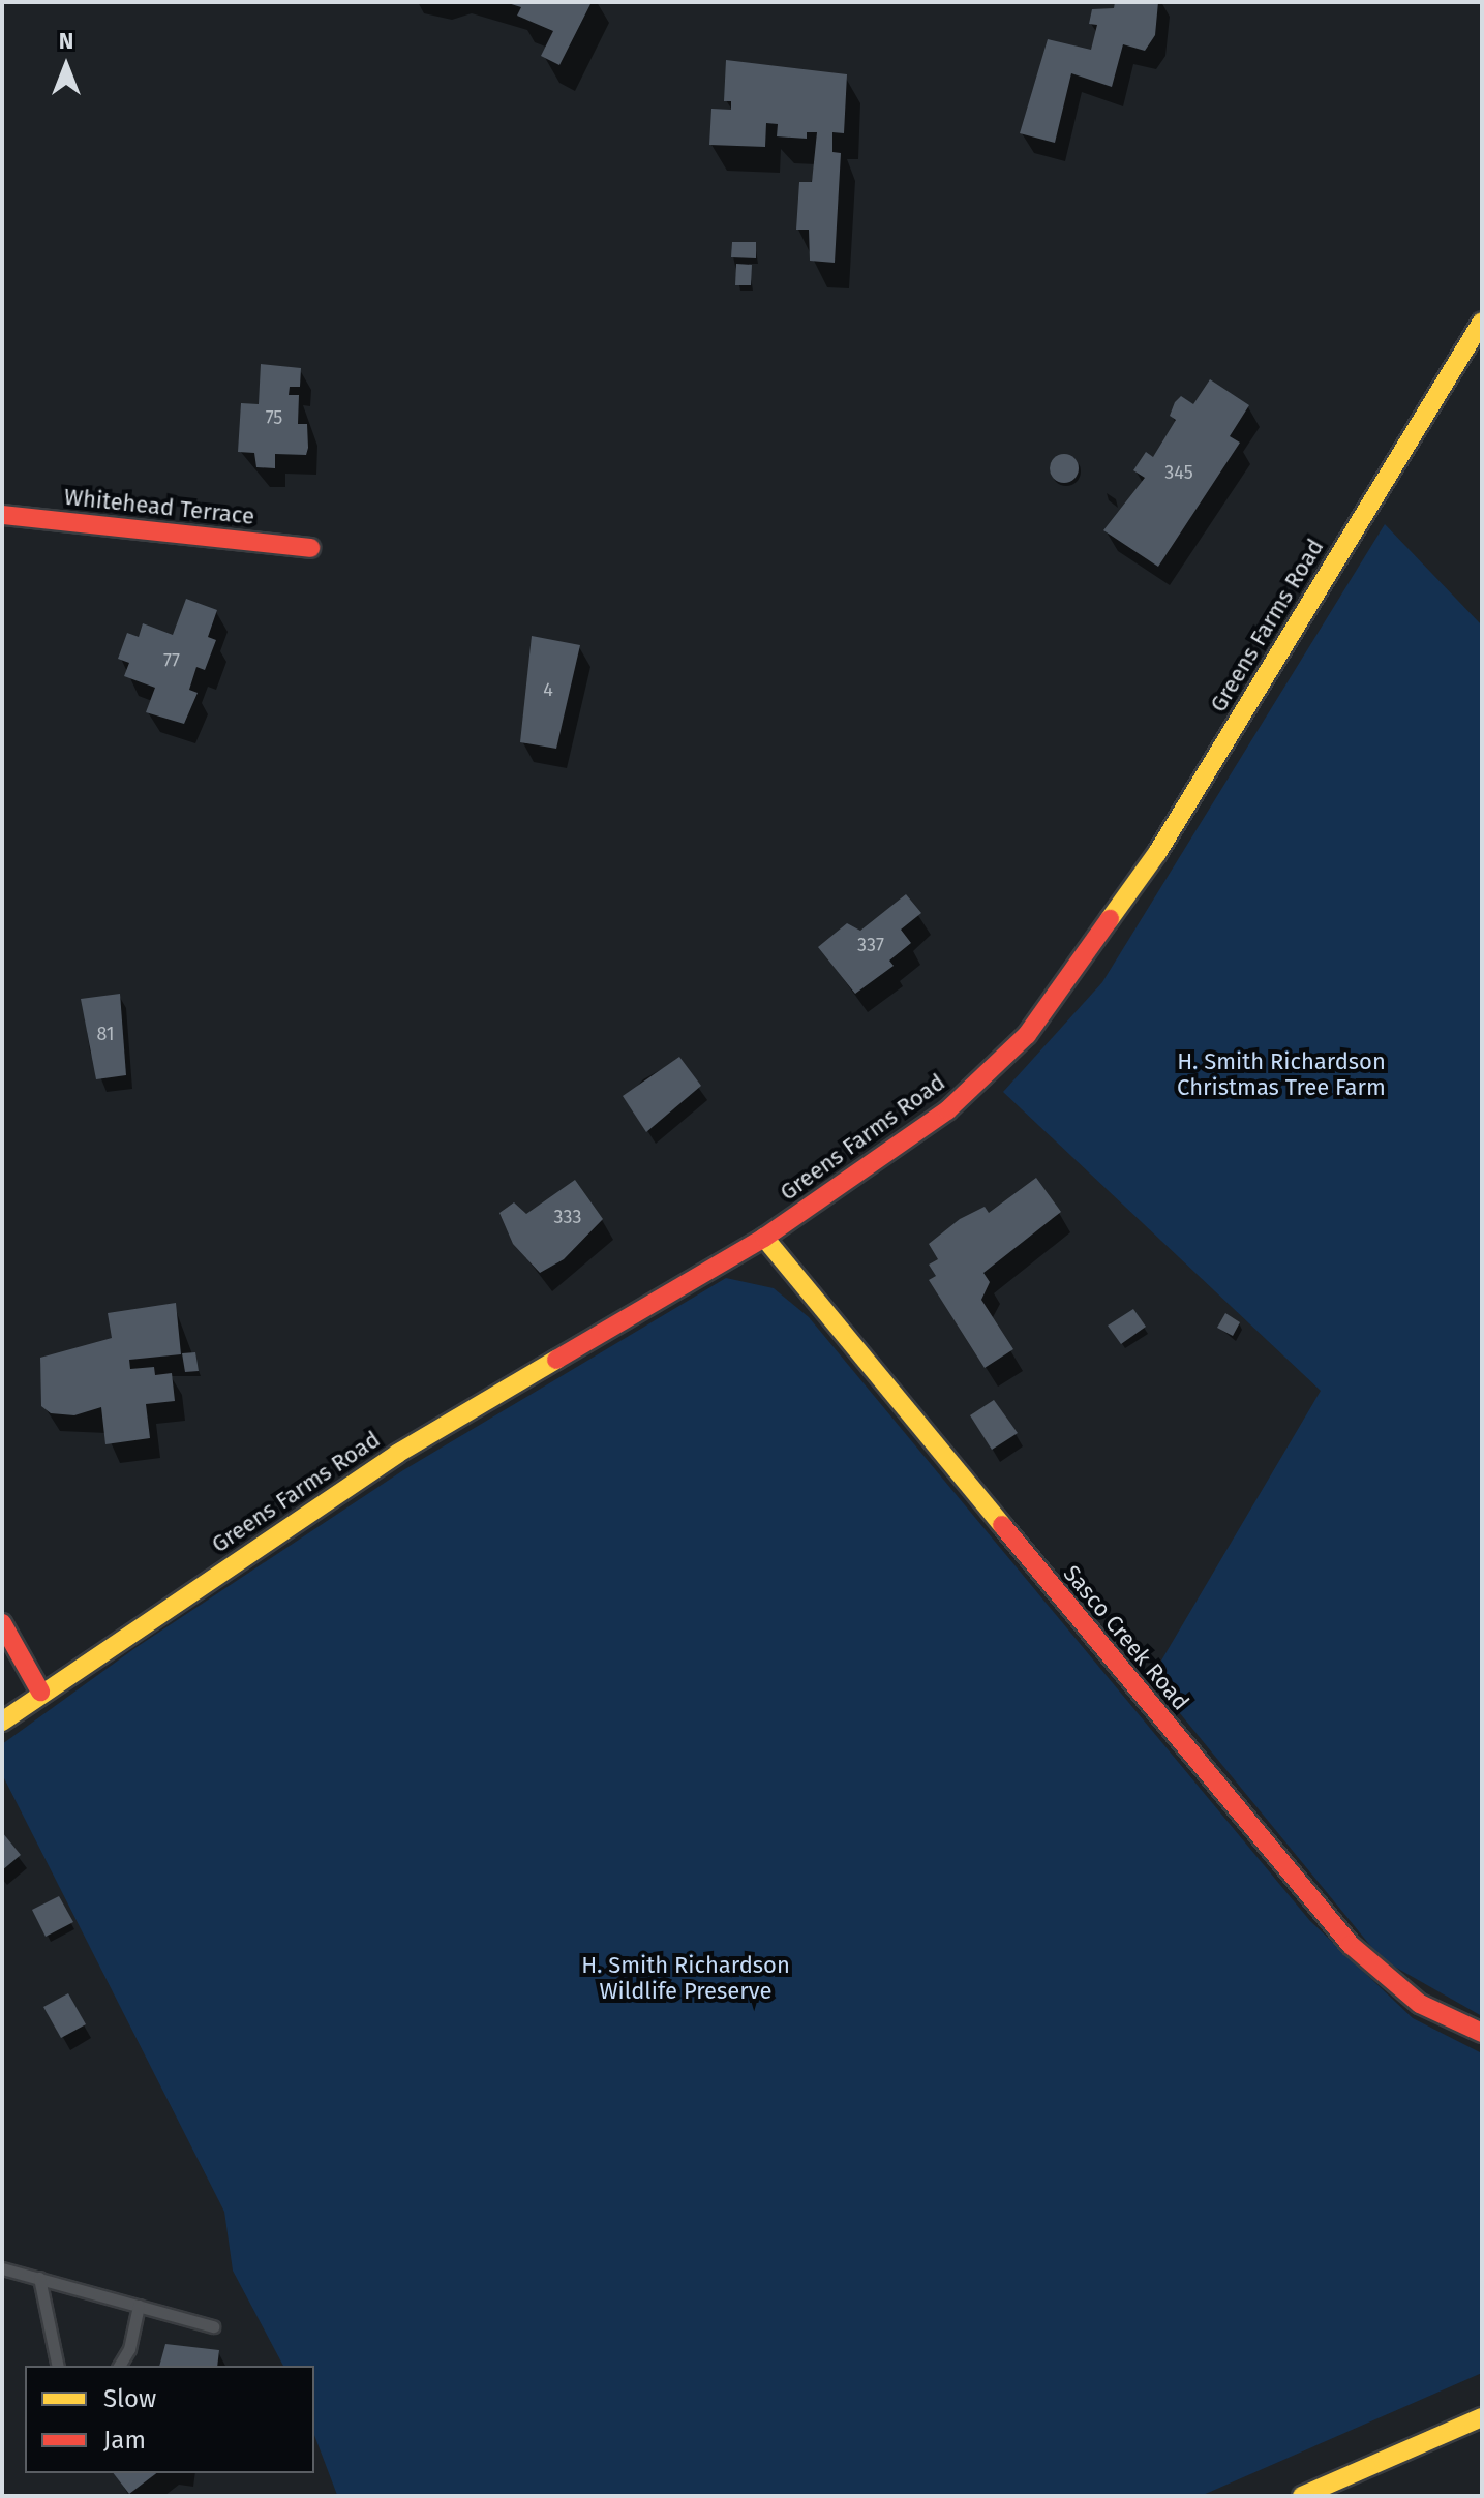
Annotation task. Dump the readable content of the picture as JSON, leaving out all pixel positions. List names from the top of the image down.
{
  "streets": {
    "main road": ["Whitehead Terrace", "Greens Farms Road", "Sasco Creek Road"]
  },
  "crossings": [
    ["Greens Farms Road", "Sasco Creek Road"]
  ],
  "parks": ["H. Smith Richardson Christmas Tree Farm", "H. Smith Richardson Wildlife Preserve"],
  "house_numbers": [
    "75",
    "345",
    "77",
    "4",
    "337",
    "81",
    "333"
  ],
  "legend": ["Slow", "Jam"],
  "north": "top"
}
